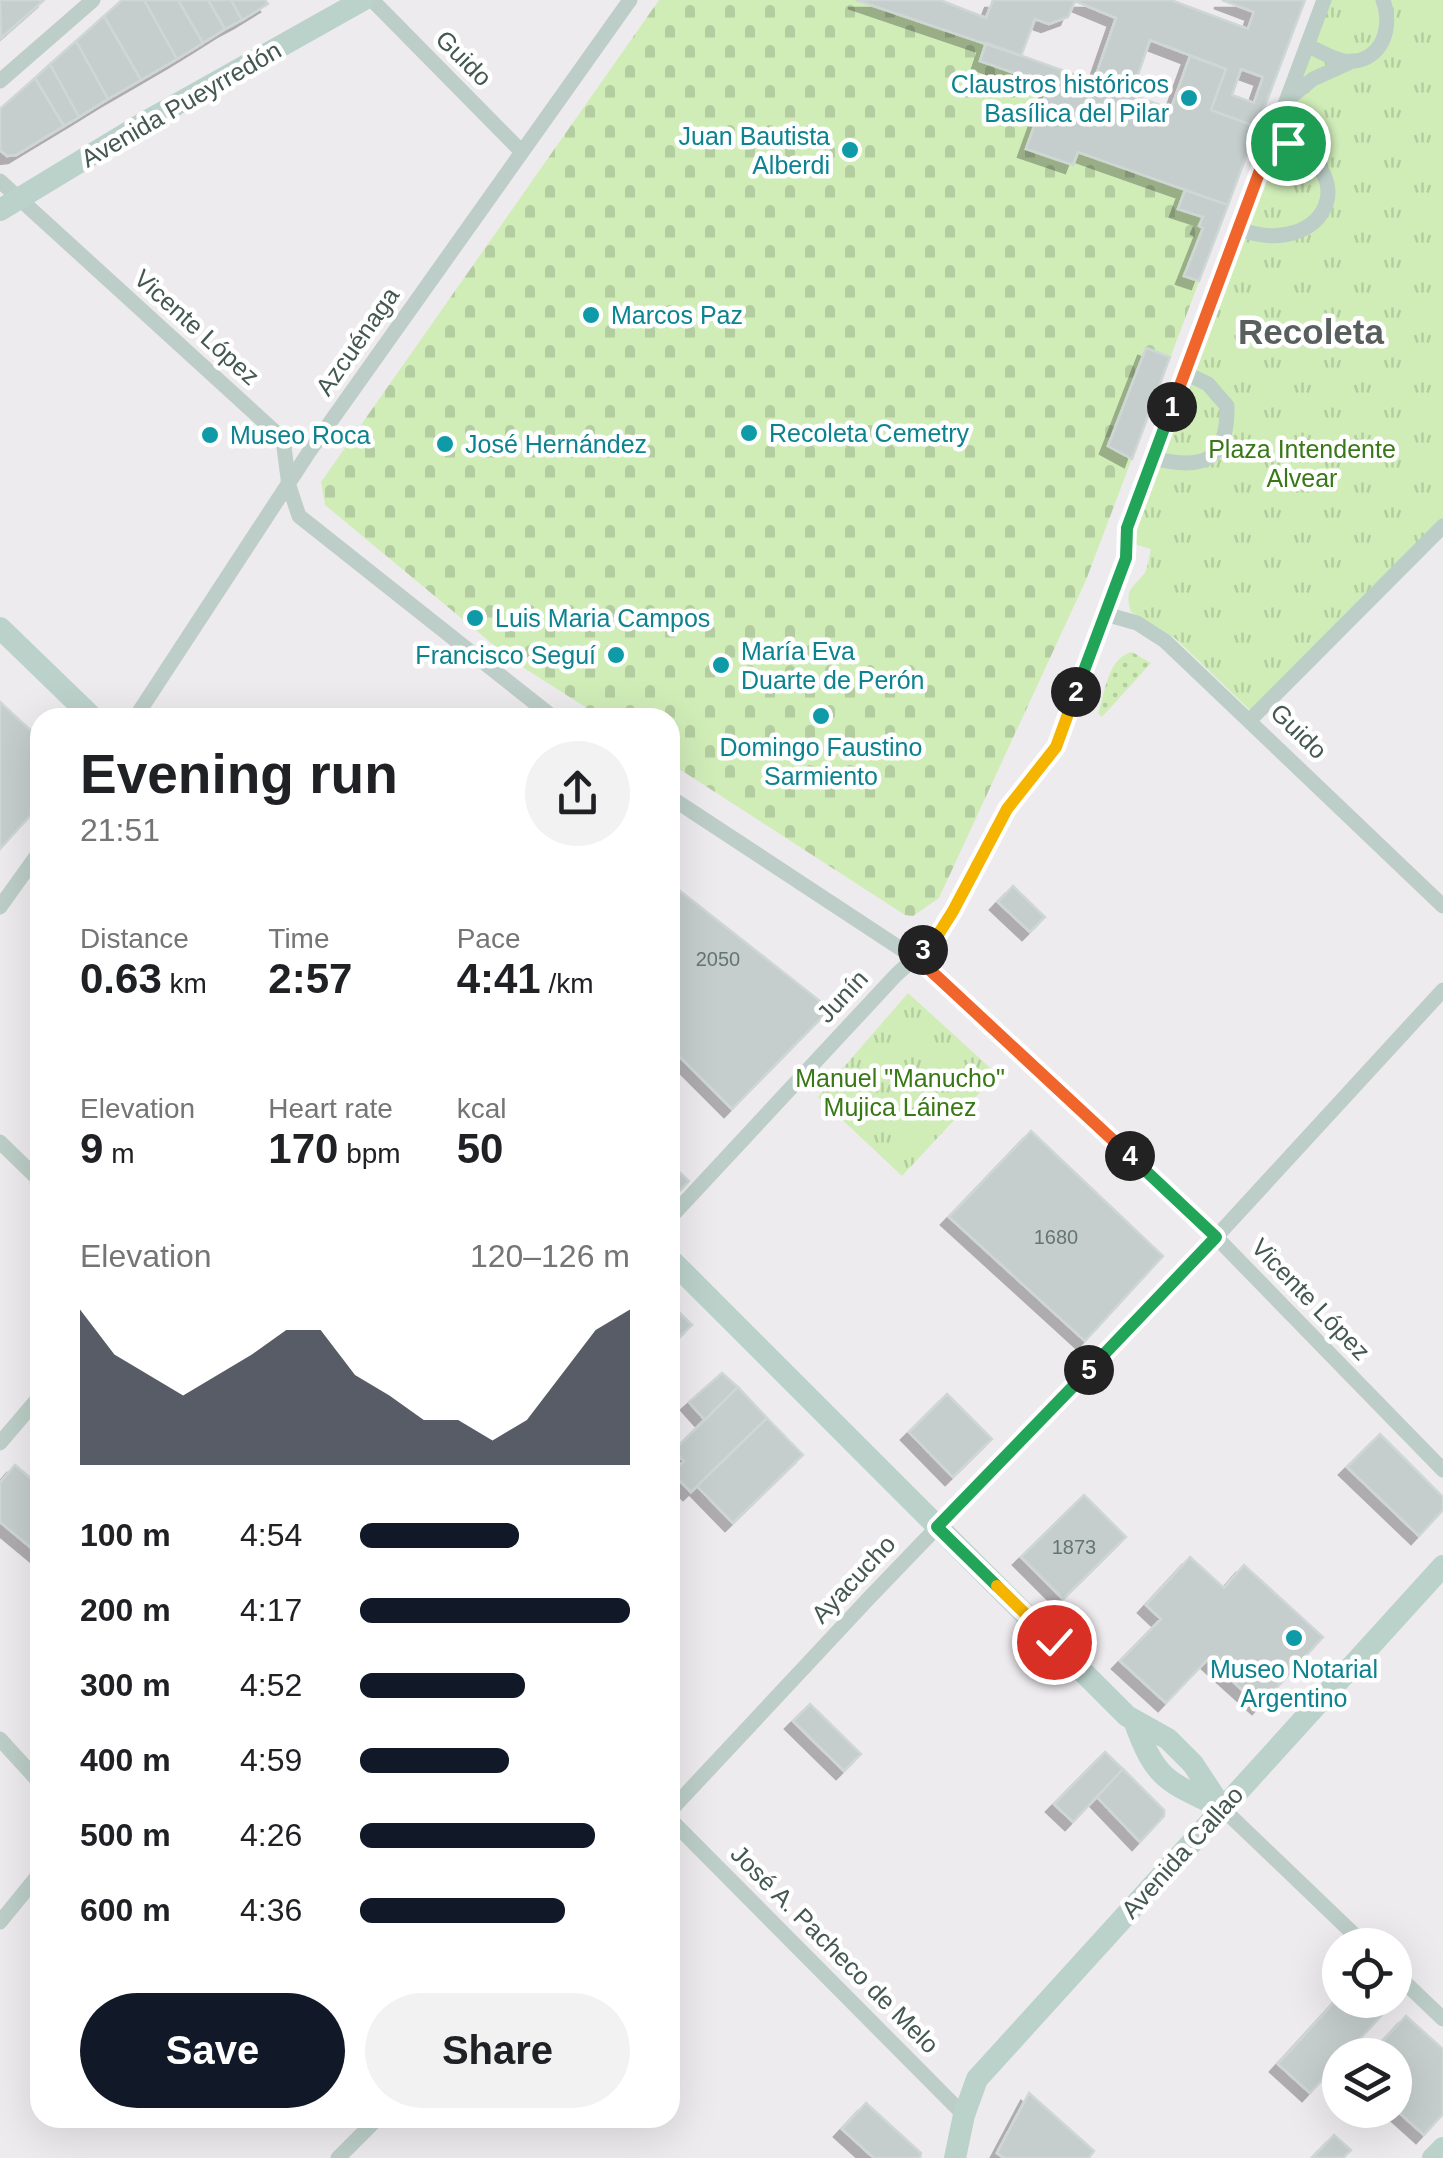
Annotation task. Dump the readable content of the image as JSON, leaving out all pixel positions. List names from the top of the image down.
{
  "streets": {
    "main road": ["Avenida Pueyrredón", "Avenida Callao"],
    "street": [
      "Guido",
      "Vicente López",
      "Azcuénaga",
      "Junín",
      "Ayacucho",
      "José A. Pacheco de Melo"
    ]
  },
  "crossings": [
    ["Guido", "Azcuénaga"],
    ["Guido", "Junín"],
    ["Avenida Pueyrredón", "Vicente López"],
    ["Vicente López", "Azcuénaga"],
    ["Vicente López", "Junín"],
    ["Vicente López", "Ayacucho"],
    ["Avenida Callao", "José A. Pacheco de Melo"]
  ],
  "districts": ["Recoleta"],
  "parks": ["Plaza Intendente Alvear", "Manuel \"Manucho\" Mujica Láinez"],
  "places": [
    "Claustros históricos Basílica del Pilar",
    "Juan Bautista Alberdi",
    "Marcos Paz",
    "Recoleta Cemetry",
    "Museo Roca",
    "José Hernández",
    "Luis Maria Campos",
    "Francisco Seguí",
    "María Eva Duarte de Perón",
    "Domingo Faustino Sarmiento",
    "Museo Notarial Argentino"
  ],
  "house_numbers": ["2050", "1680", "1873"],
  "page": {
    "pins": [
      "1",
      "2",
      "3",
      "4",
      "5"
    ],
    "heading": ["Evening run", "21:51"],
    "stats": [
      ["Distance", "0.63 km"],
      ["Time", "2:57"],
      ["Pace", "4:41 /km"],
      ["Elevation", "9 m"],
      ["Heart rate", "170 bpm"],
      ["kcal", "50"]
    ],
    "chart": ["Elevation", "120–126 m"],
    "list": [
      {
        "name": "100 m",
        "note": "4:54"
      },
      {
        "name": "200 m",
        "note": "4:17"
      },
      {
        "name": "300 m",
        "note": "4:52"
      },
      {
        "name": "400 m",
        "note": "4:59"
      },
      {
        "name": "500 m",
        "note": "4:26"
      },
      {
        "name": "600 m",
        "note": "4:36"
      }
    ],
    "buttons": ["Save", "Share"]
  }
}
